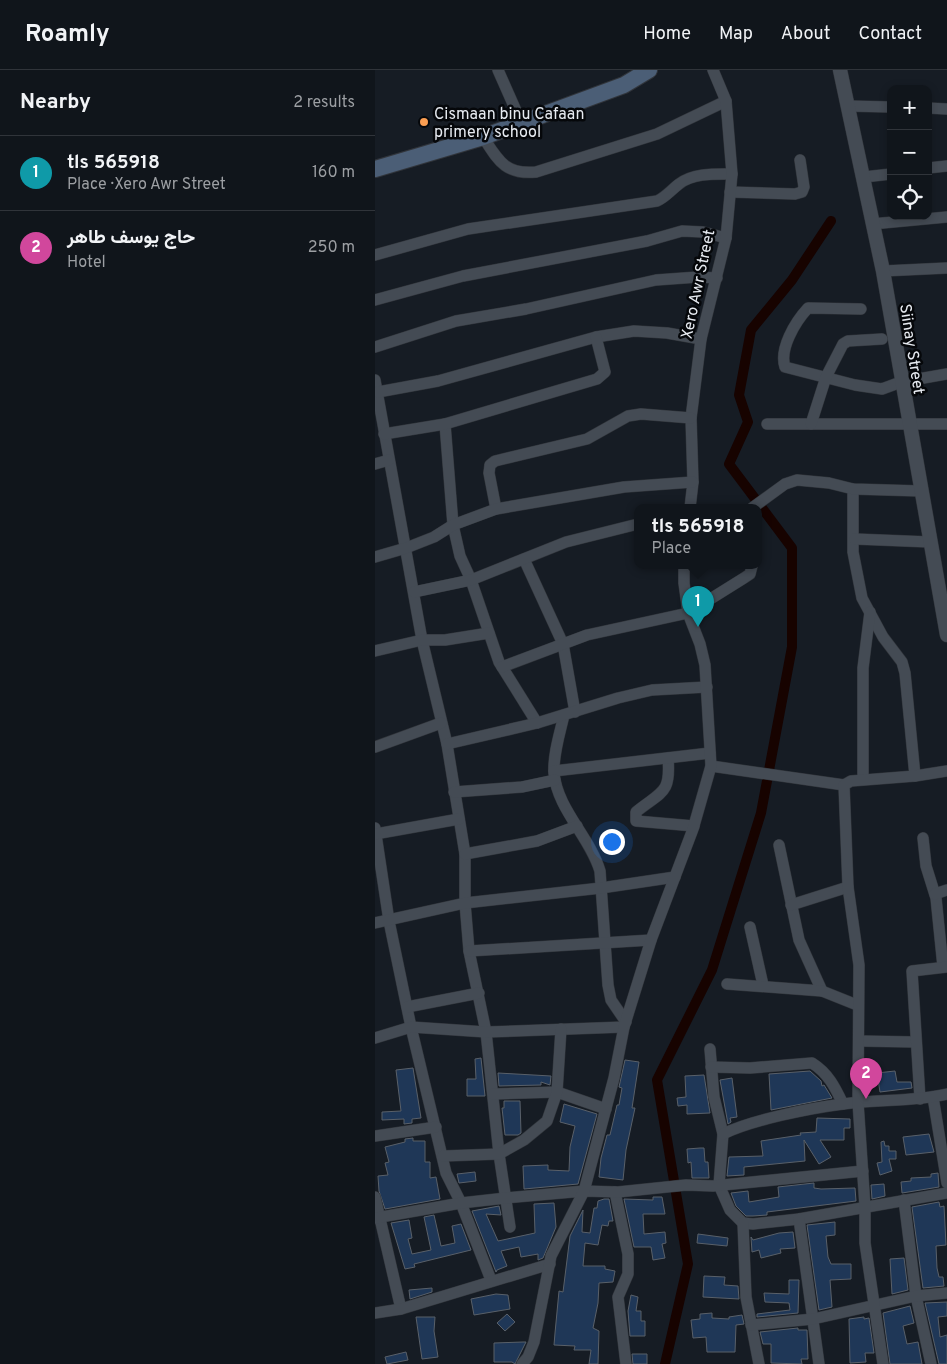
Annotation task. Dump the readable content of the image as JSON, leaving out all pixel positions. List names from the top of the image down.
{
  "streets": {
    "street": ["Xero Awr Street", "Siinay Street"]
  },
  "places": ["Cismaan binu Cafaan primery school"],
  "page": {
    "header": "Roamly",
    "nav": [
      "Home",
      "Map",
      "About",
      "Contact"
    ],
    "heading": ["Nearby", "2 results"],
    "map_buttons": ["+", "−"],
    "list": [
      {
        "mark": "1",
        "name": "tls 565918",
        "note": "Place · Xero Awr Street",
        "value": "160 m"
      },
      {
        "mark": "2",
        "name": "حاج يوسف طاهر",
        "note": "Hotel",
        "value": "250 m"
      }
    ],
    "popup": ["tls 565918", "Place"],
    "pins": ["1", "2"]
  }
}
